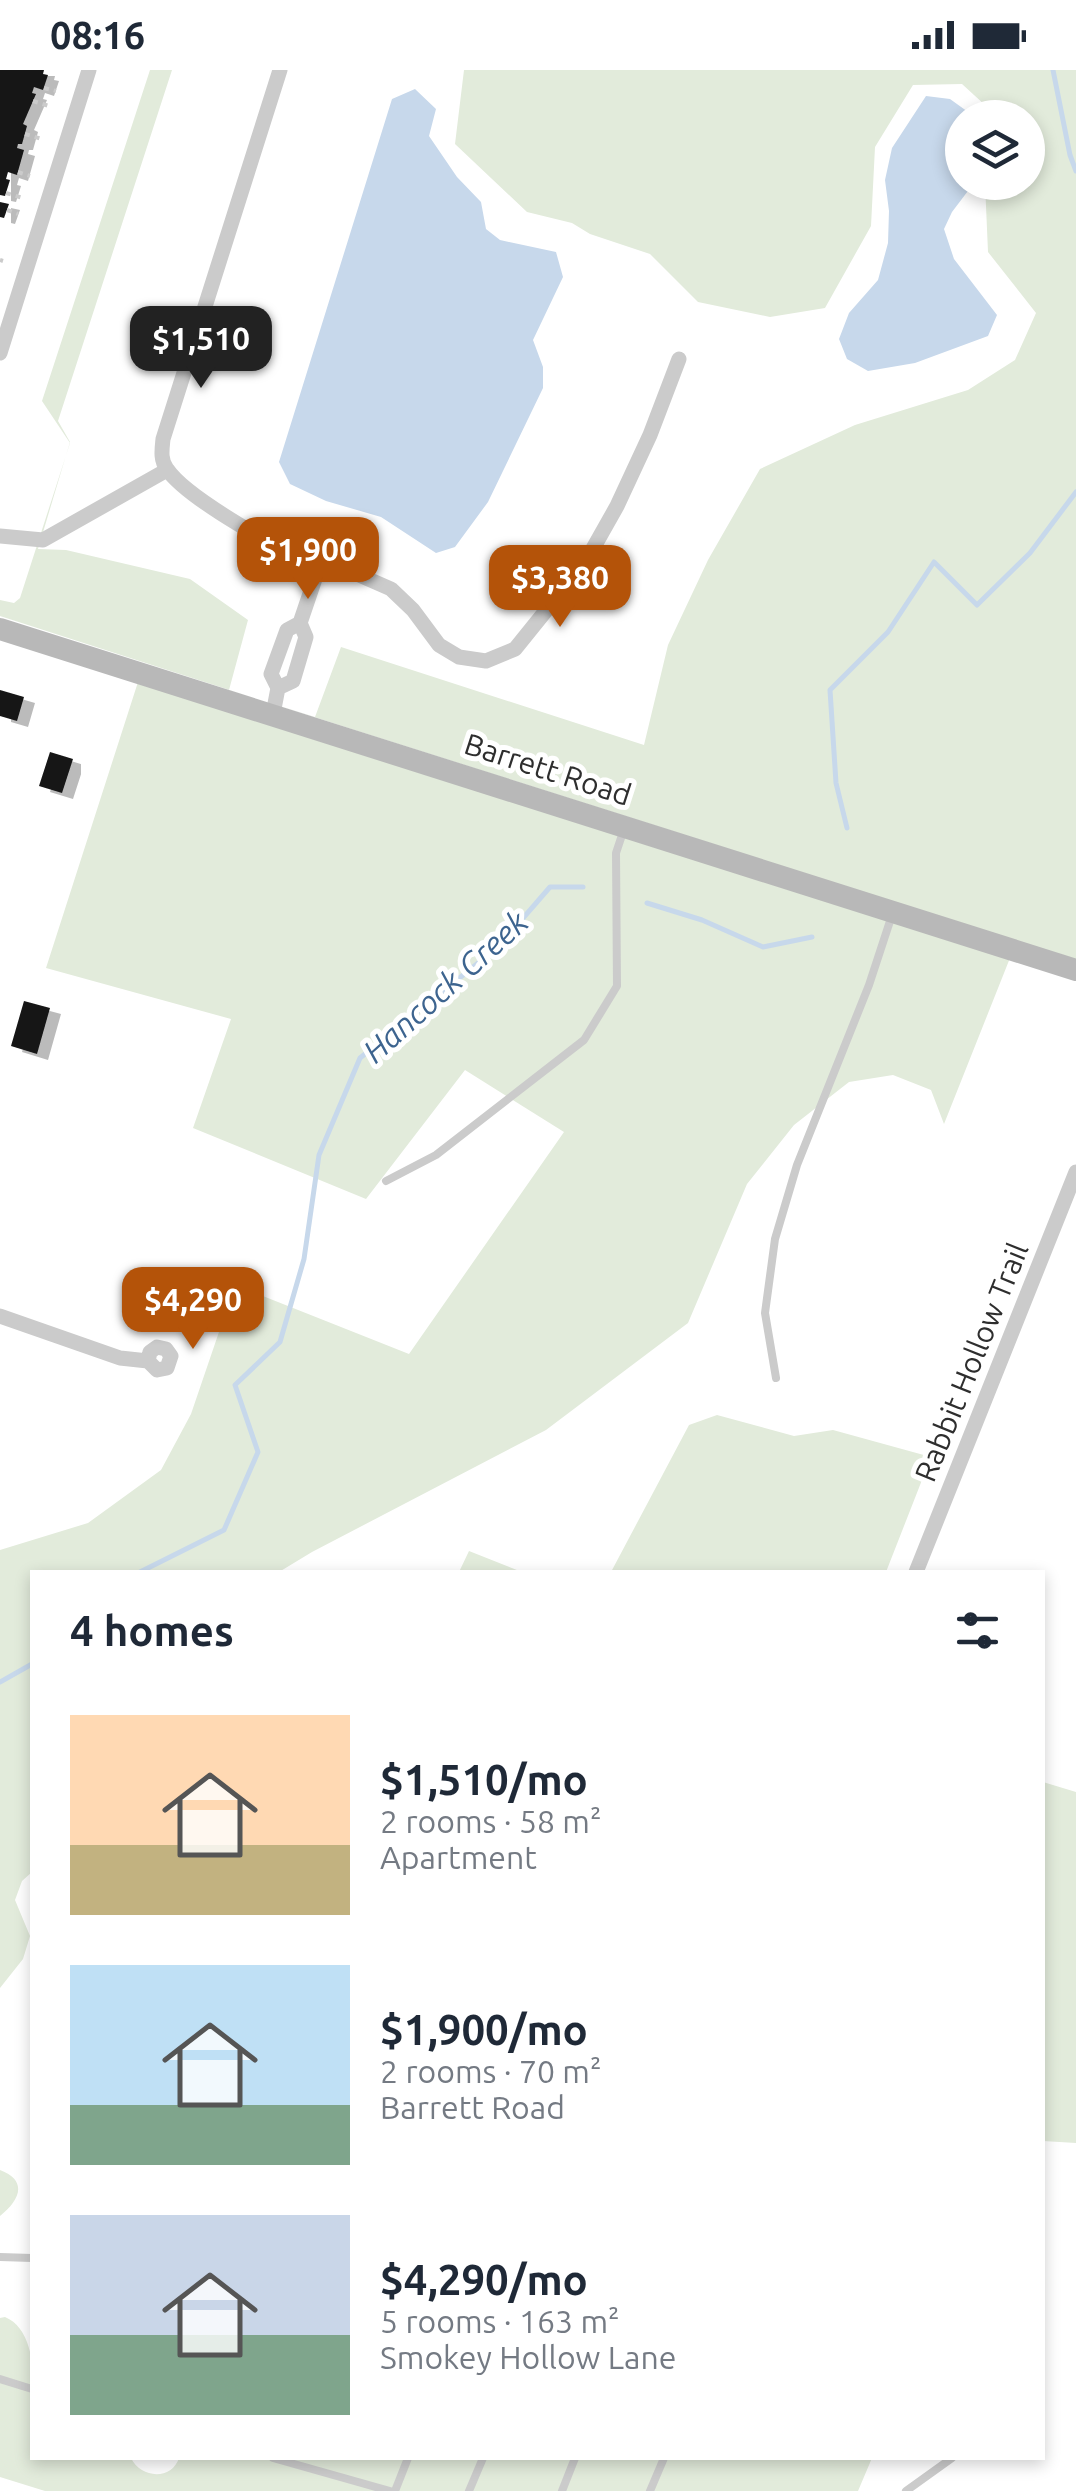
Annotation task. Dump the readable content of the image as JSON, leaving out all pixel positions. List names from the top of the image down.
{
  "streets": {
    "street": ["Barrett Road", "Rabbit Hollow Trail"]
  },
  "water": ["Hancock Creek"],
  "page": {
    "status": "08:16",
    "price": [
      "$1,510",
      "$1,900",
      "$3,380",
      "$4,290"
    ],
    "heading": "4 homes",
    "list": [
      {
        "name": "$1,510/mo",
        "note": "2 rooms · 58 m² · Apartment"
      },
      {
        "name": "$1,900/mo",
        "note": "2 rooms · 70 m² · Barrett Road"
      },
      {
        "name": "$4,290/mo",
        "note": "5 rooms · 163 m² · Smokey Hollow Lane"
      }
    ]
  }
}
